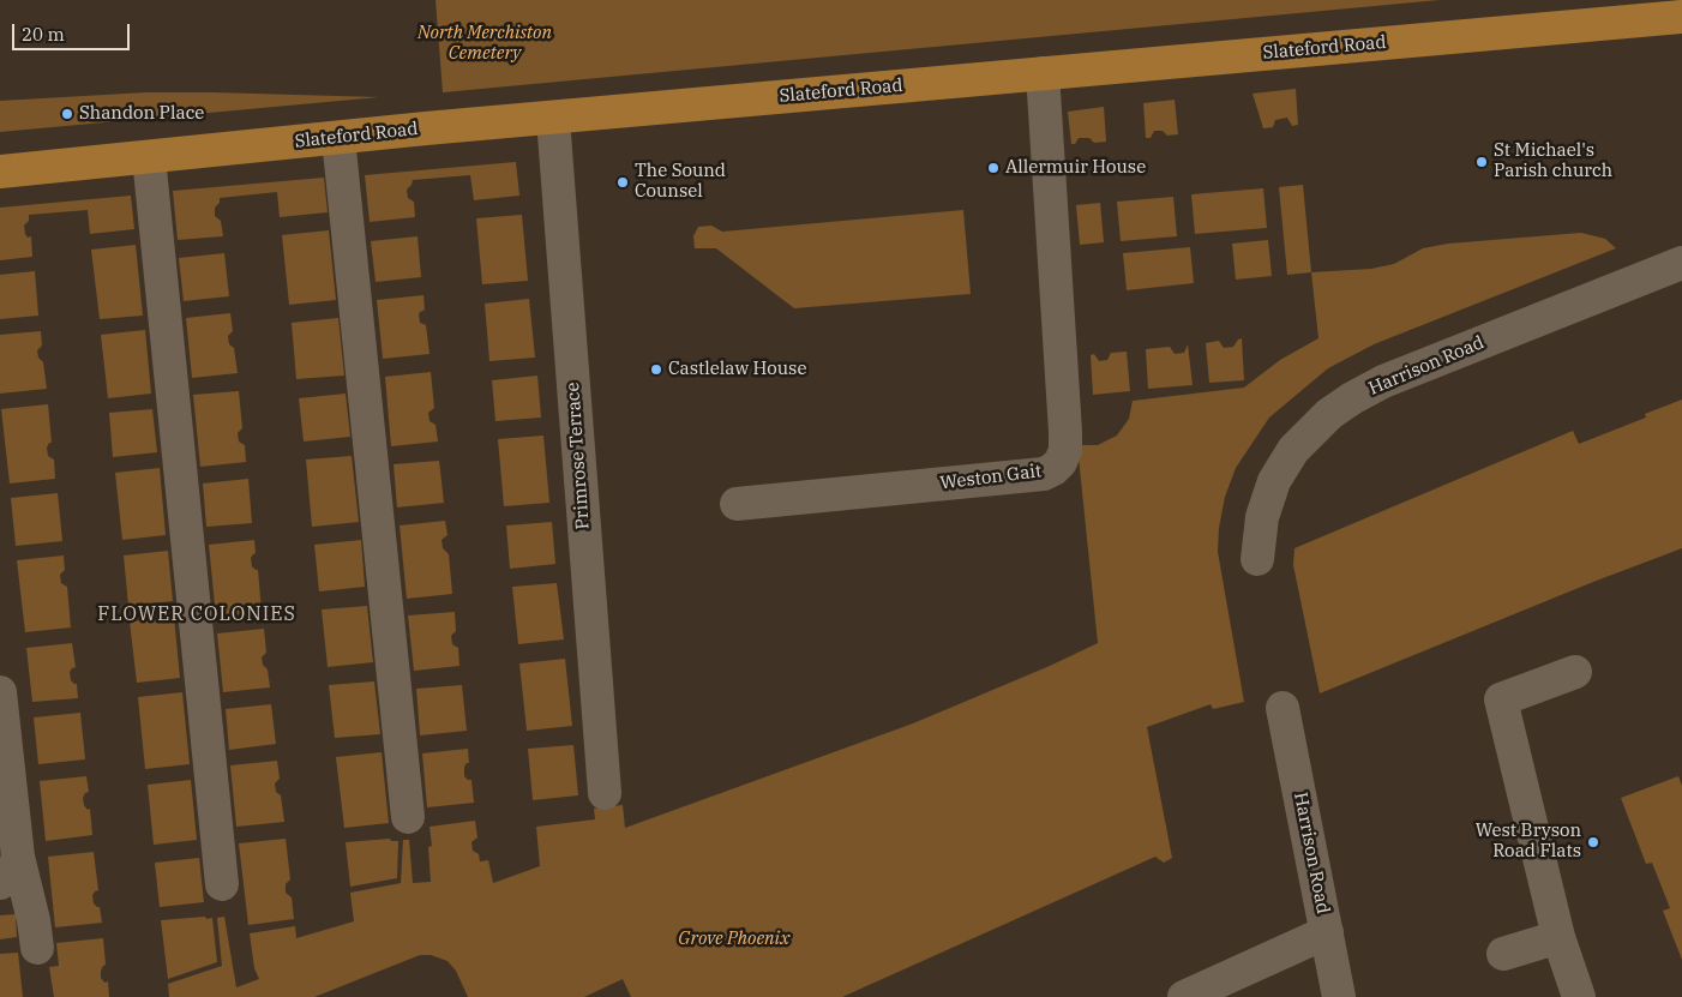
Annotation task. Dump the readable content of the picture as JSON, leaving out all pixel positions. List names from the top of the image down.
{
  "streets": {
    "main road": ["Slateford Road"],
    "street": ["Harrison Road", "Primrose Terrace", "Weston Gait"]
  },
  "crossings": [
    ["Slateford Road", "Primrose Terrace"]
  ],
  "districts": ["FLOWER COLONIES"],
  "parks": ["North Merchiston Cemetery", "Grove Phoenix"],
  "places": [
    "Shandon Place",
    "St Michael's Parish church",
    "Allermuir House",
    "The Sound Counsel",
    "Castlelaw House",
    "West Bryson Road Flats"
  ],
  "scale_bar": "20 m"
}
